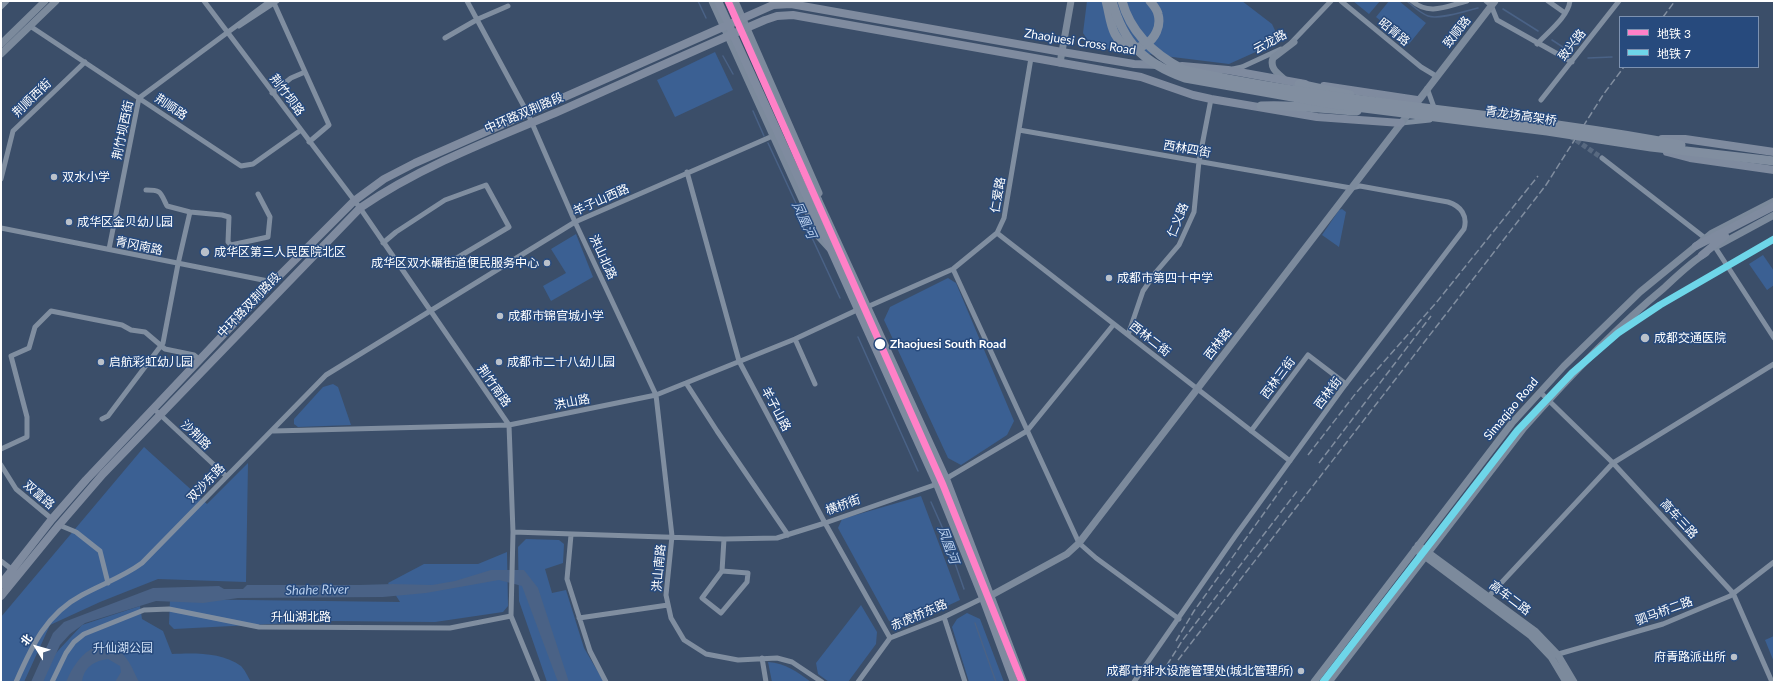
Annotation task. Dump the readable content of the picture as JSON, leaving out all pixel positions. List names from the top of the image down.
{
  "streets": {
    "highway": ["青龙场高架桥"],
    "main road": ["Zhaojuesi Cross Road", "中环路双荆路段"],
    "street": [
      "昭青路",
      "致顺路",
      "云龙路",
      "致兴路",
      "荆竹坝路",
      "荆顺西街",
      "荆顺路",
      "荆竹坝西街",
      "西林四街",
      "仁爱路",
      "羊子山西路",
      "仁义路",
      "青冈南路",
      "洪山北路",
      "西林二街",
      "西林路",
      "西林三街",
      "荆竹南路",
      "西林街",
      "洪山路",
      "羊子山路",
      "Simaqiao Road",
      "沙荆路",
      "双沙东路",
      "双富路",
      "横桥街",
      "高车三路",
      "洪山南路",
      "高车二路",
      "驷马桥二路",
      "赤虎桥东路",
      "升仙湖北路"
    ]
  },
  "crossings": [
    ["昭青路", "致顺路"],
    ["昭青路", "西林路"],
    ["致顺路", "西林路"],
    ["Zhaojuesi Cross Road", "云龙路"],
    ["Zhaojuesi Cross Road", "中环路双荆路段"],
    ["Zhaojuesi Cross Road", "仁爱路"],
    ["Zhaojuesi Cross Road", "仁义路"],
    ["Zhaojuesi Cross Road", "西林路"],
    ["荆竹坝路", "荆顺路"],
    ["荆竹坝路", "中环路双荆路段"],
    ["荆竹坝路", "荆竹坝西街"],
    ["荆竹坝路", "荆竹南路"],
    ["荆顺西街", "荆顺路"],
    ["荆顺路", "荆竹坝西街"],
    ["中环路双荆路段", "青冈南路"],
    ["中环路双荆路段", "洪山北路"],
    ["中环路双荆路段", "荆竹南路"],
    ["中环路双荆路段", "沙荆路"],
    ["中环路双荆路段", "双富路"],
    ["荆竹坝西街", "青冈南路"],
    ["西林四街", "仁爱路"],
    ["西林四街", "仁义路"],
    ["西林四街", "西林路"],
    ["西林四街", "西林街"],
    ["仁爱路", "西林二街"],
    ["羊子山西路", "洪山北路"],
    ["羊子山西路", "荆竹南路"],
    ["羊子山西路", "羊子山路"],
    ["羊子山西路", "双沙东路"],
    ["仁义路", "西林二街"],
    ["洪山北路", "洪山路"],
    ["洪山北路", "横桥街"],
    ["洪山北路", "洪山南路"],
    ["西林二街", "西林路"],
    ["西林二街", "西林三街"],
    ["西林二街", "西林街"],
    ["西林二街", "横桥街"],
    ["西林路", "西林街"],
    ["西林路", "赤虎桥东路"],
    ["西林三街", "西林街"],
    ["荆竹南路", "洪山路"],
    ["荆竹南路", "双沙东路"],
    ["荆竹南路", "横桥街"],
    ["荆竹南路", "升仙湖北路"],
    ["洪山路", "羊子山路"],
    ["洪山路", "双沙东路"],
    ["羊子山路", "横桥街"],
    ["羊子山路", "赤虎桥东路"],
    ["Simaqiao Road", "高车三路"],
    ["Simaqiao Road", "高车二路"],
    ["沙荆路", "双沙东路"],
    ["双沙东路", "双富路"],
    ["横桥街", "洪山南路"],
    ["高车三路", "驷马桥二路"],
    ["高车二路", "驷马桥二路"]
  ],
  "water": ["凤凰河", "Shahe River"],
  "parks": ["升仙湖公园"],
  "places": [
    "双水小学",
    "成华区金贝幼儿园",
    "成华区第三人民医院北区",
    "成华区双水碾街道便民服务中心",
    "成都市第四十中学",
    "成都市锦官城小学",
    "成都交通医院",
    "Zhaojuesi South Road",
    "启航彩虹幼儿园",
    "成都市二十八幼儿园",
    "府青路派出所",
    "成都市排水设施管理处(城北管理所)"
  ],
  "lines": ["metro line 3", "metro line 7"],
  "legend": ["地铁 3", "地铁 7"],
  "north": "top left"
}
